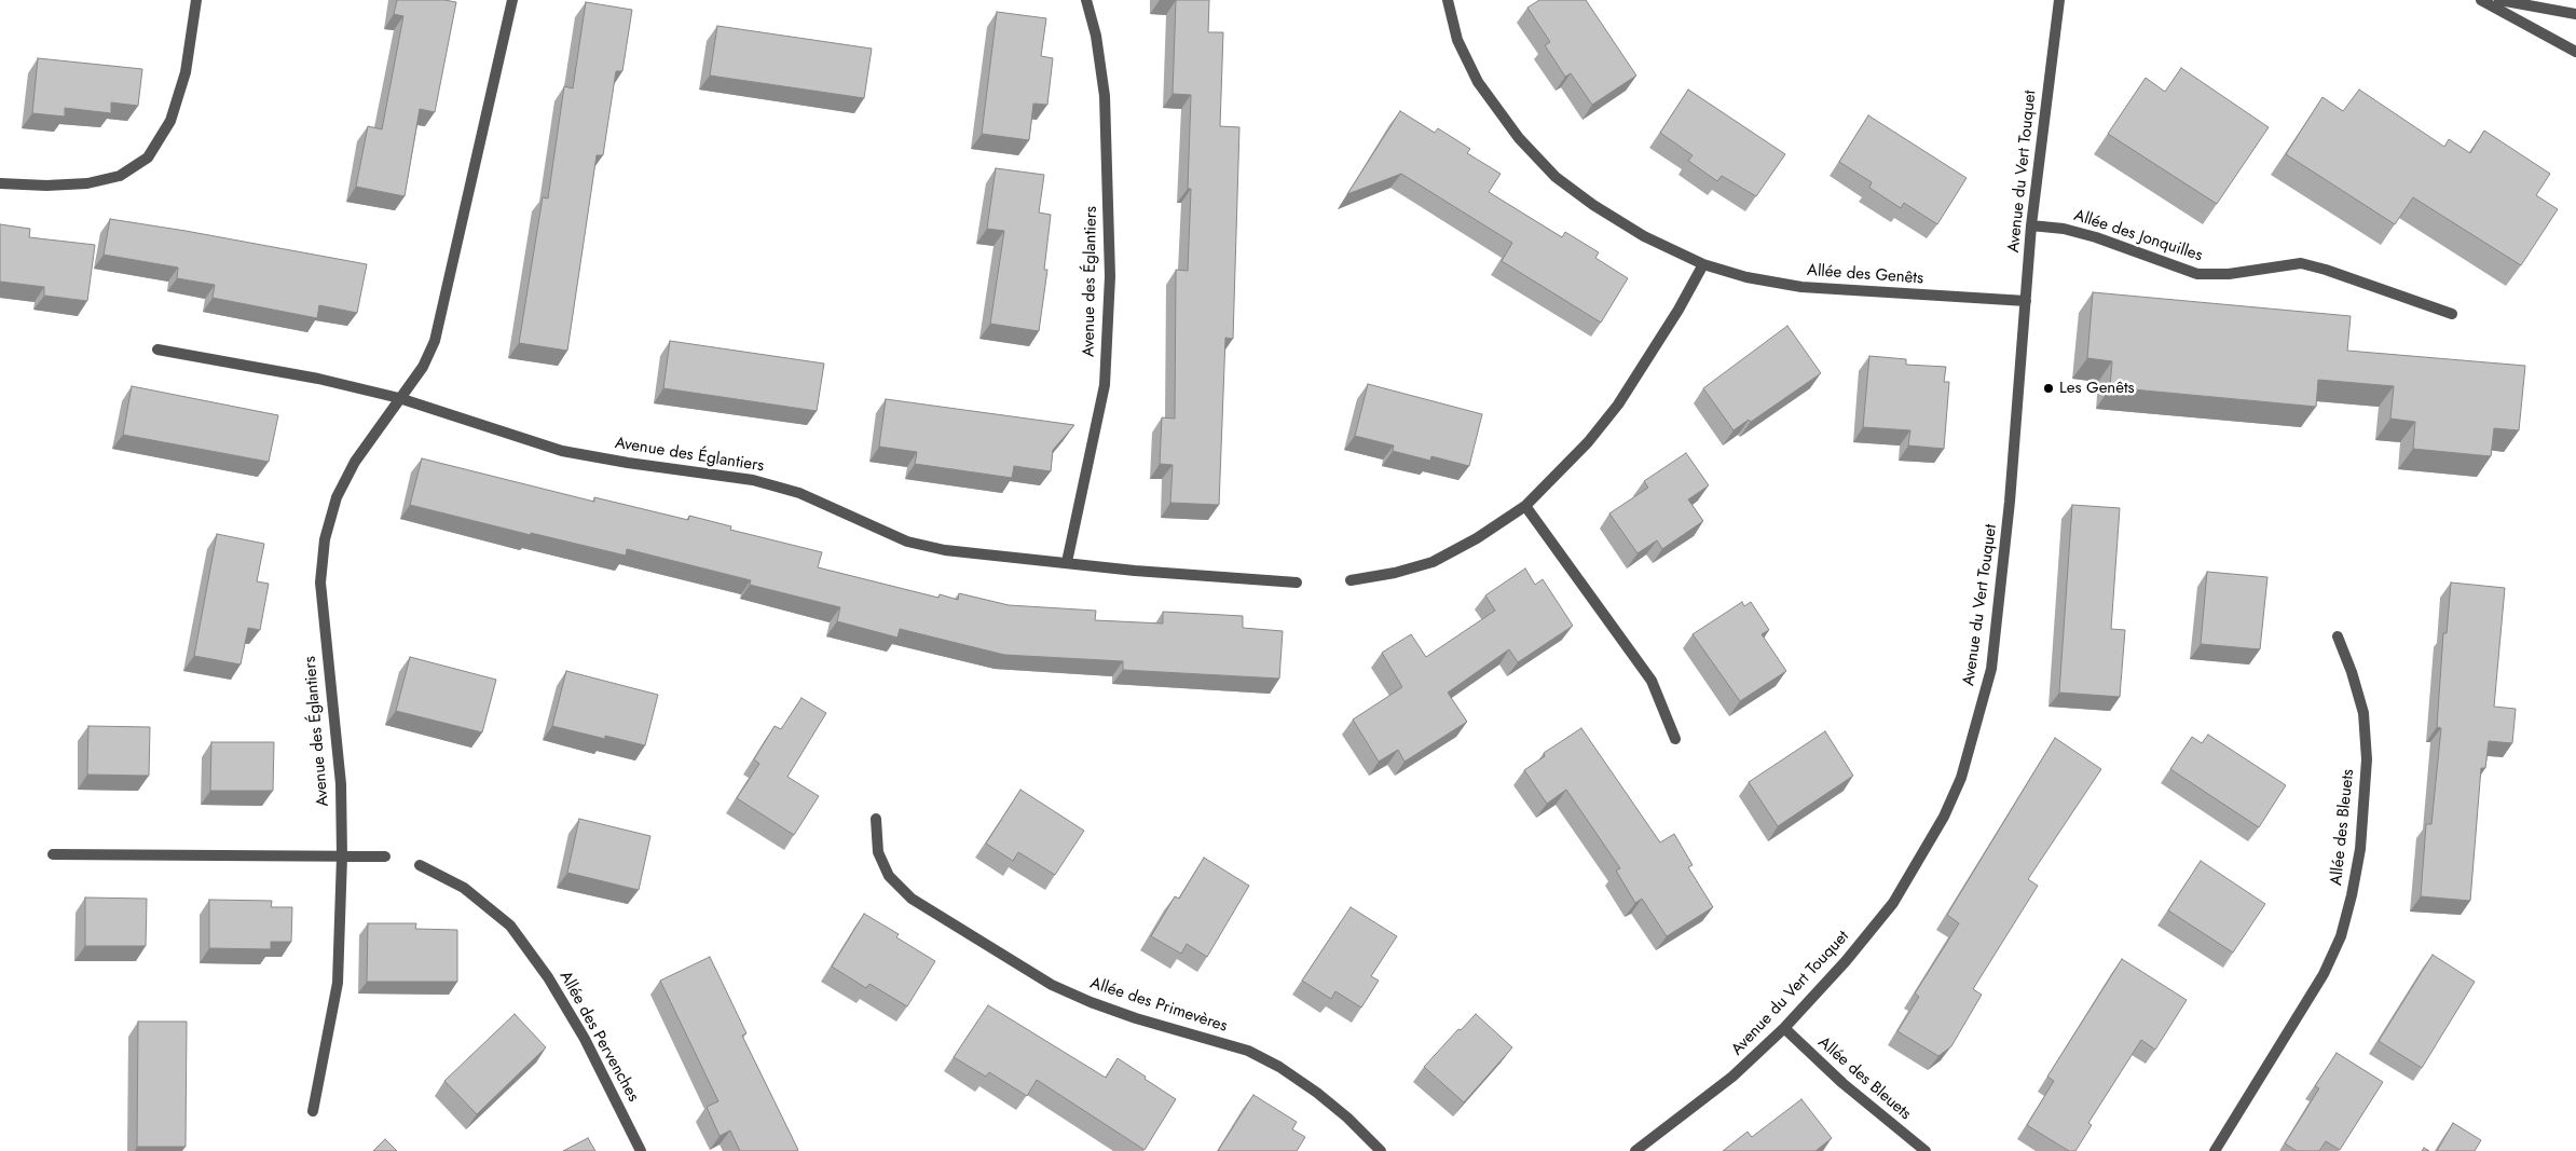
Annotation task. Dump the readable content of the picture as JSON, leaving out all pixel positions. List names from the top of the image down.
{
  "streets": {
    "street": [
      "Avenue du Vert Touquet",
      "Allée des Jonquilles",
      "Allée des Genêts",
      "Avenue des Églantiers",
      "Allée des Bleuets",
      "Allée des Primevères",
      "Allée des Pervenches"
    ]
  },
  "crossings": [
    ["Avenue du Vert Touquet", "Allée des Jonquilles"],
    ["Avenue du Vert Touquet", "Allée des Genêts"],
    ["Avenue du Vert Touquet", "Allée des Bleuets"]
  ],
  "places": ["Les Genêts"]
}
